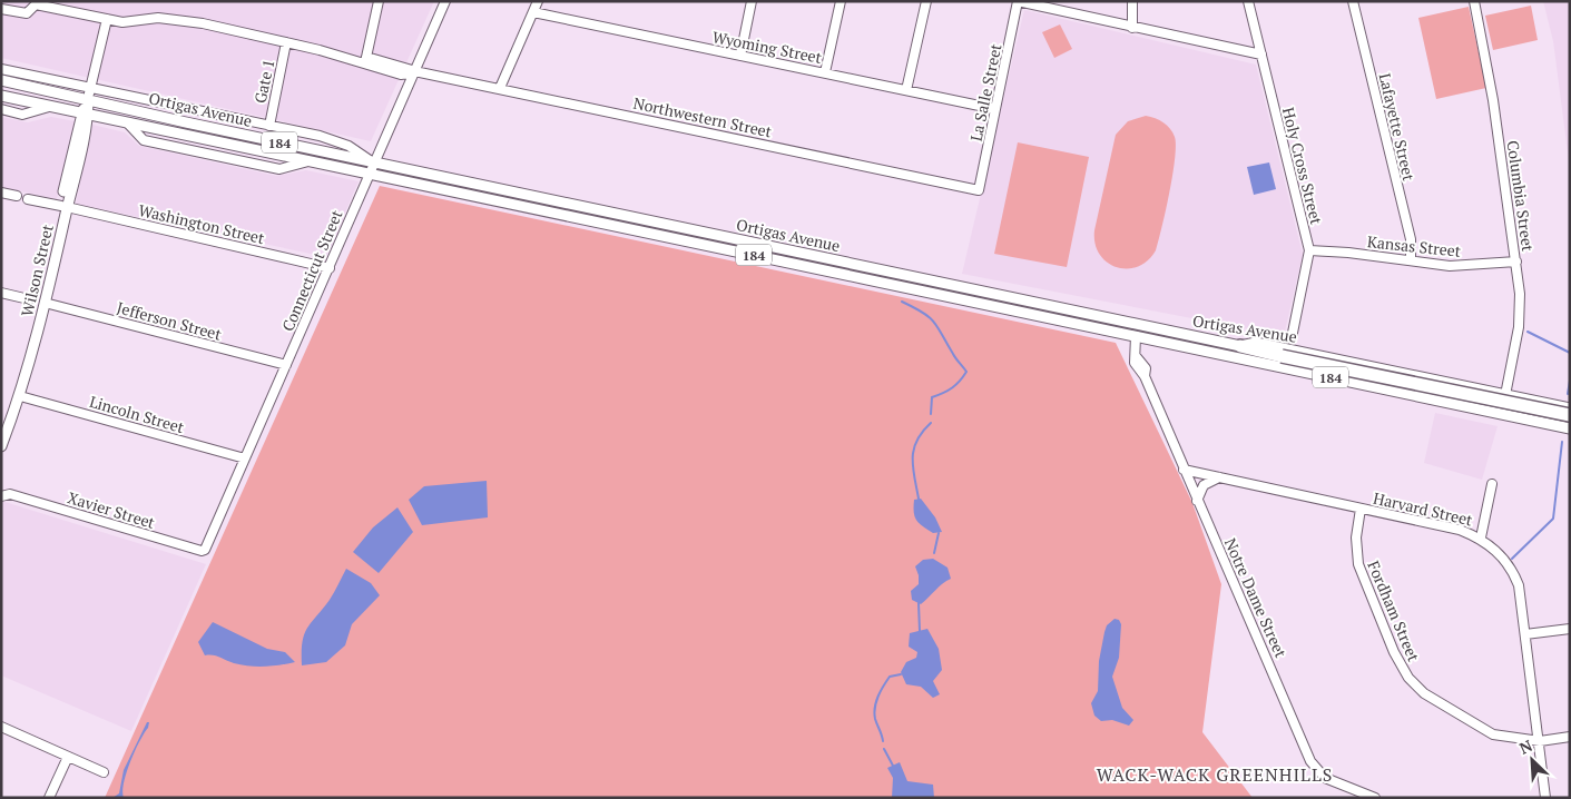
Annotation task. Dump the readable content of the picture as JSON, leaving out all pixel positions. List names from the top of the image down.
{
  "streets": {
    "main road": ["Ortigas Avenue", "184", "Wilson Street"],
    "street": [
      "Wyoming Street",
      "Gate 1",
      "La Salle Street",
      "Northwestern Street",
      "Lafayette Street",
      "Holy Cross Street",
      "Columbia Street",
      "Washington Street",
      "Kansas Street",
      "Connecticut Street",
      "Jefferson Street",
      "Lincoln Street",
      "Harvard Street",
      "Xavier Street",
      "Notre Dame Street",
      "Fordham Street"
    ]
  },
  "crossings": [
    ["Wyoming Street", "La Salle Street"],
    ["Gate 1", "Northwestern Street"],
    ["La Salle Street", "Northwestern Street"],
    ["Ortigas Avenue", "Columbia Street"],
    ["Ortigas Avenue", "Wilson Street"],
    ["Ortigas Avenue", "Connecticut Street"],
    ["Ortigas Avenue", "Notre Dame Street"],
    ["Northwestern Street", "Connecticut Street"],
    ["Lafayette Street", "Kansas Street"],
    ["Holy Cross Street", "Kansas Street"],
    ["Columbia Street", "Kansas Street"],
    ["Washington Street", "Wilson Street"],
    ["Washington Street", "Connecticut Street"],
    ["Wilson Street", "Jefferson Street"],
    ["Wilson Street", "Lincoln Street"],
    ["Connecticut Street", "Jefferson Street"],
    ["Connecticut Street", "Lincoln Street"],
    ["Connecticut Street", "Xavier Street"],
    ["Harvard Street", "Notre Dame Street"],
    ["Harvard Street", "Fordham Street"]
  ],
  "districts": ["WACK-WACK GREENHILLS"],
  "north": "top left"
}
